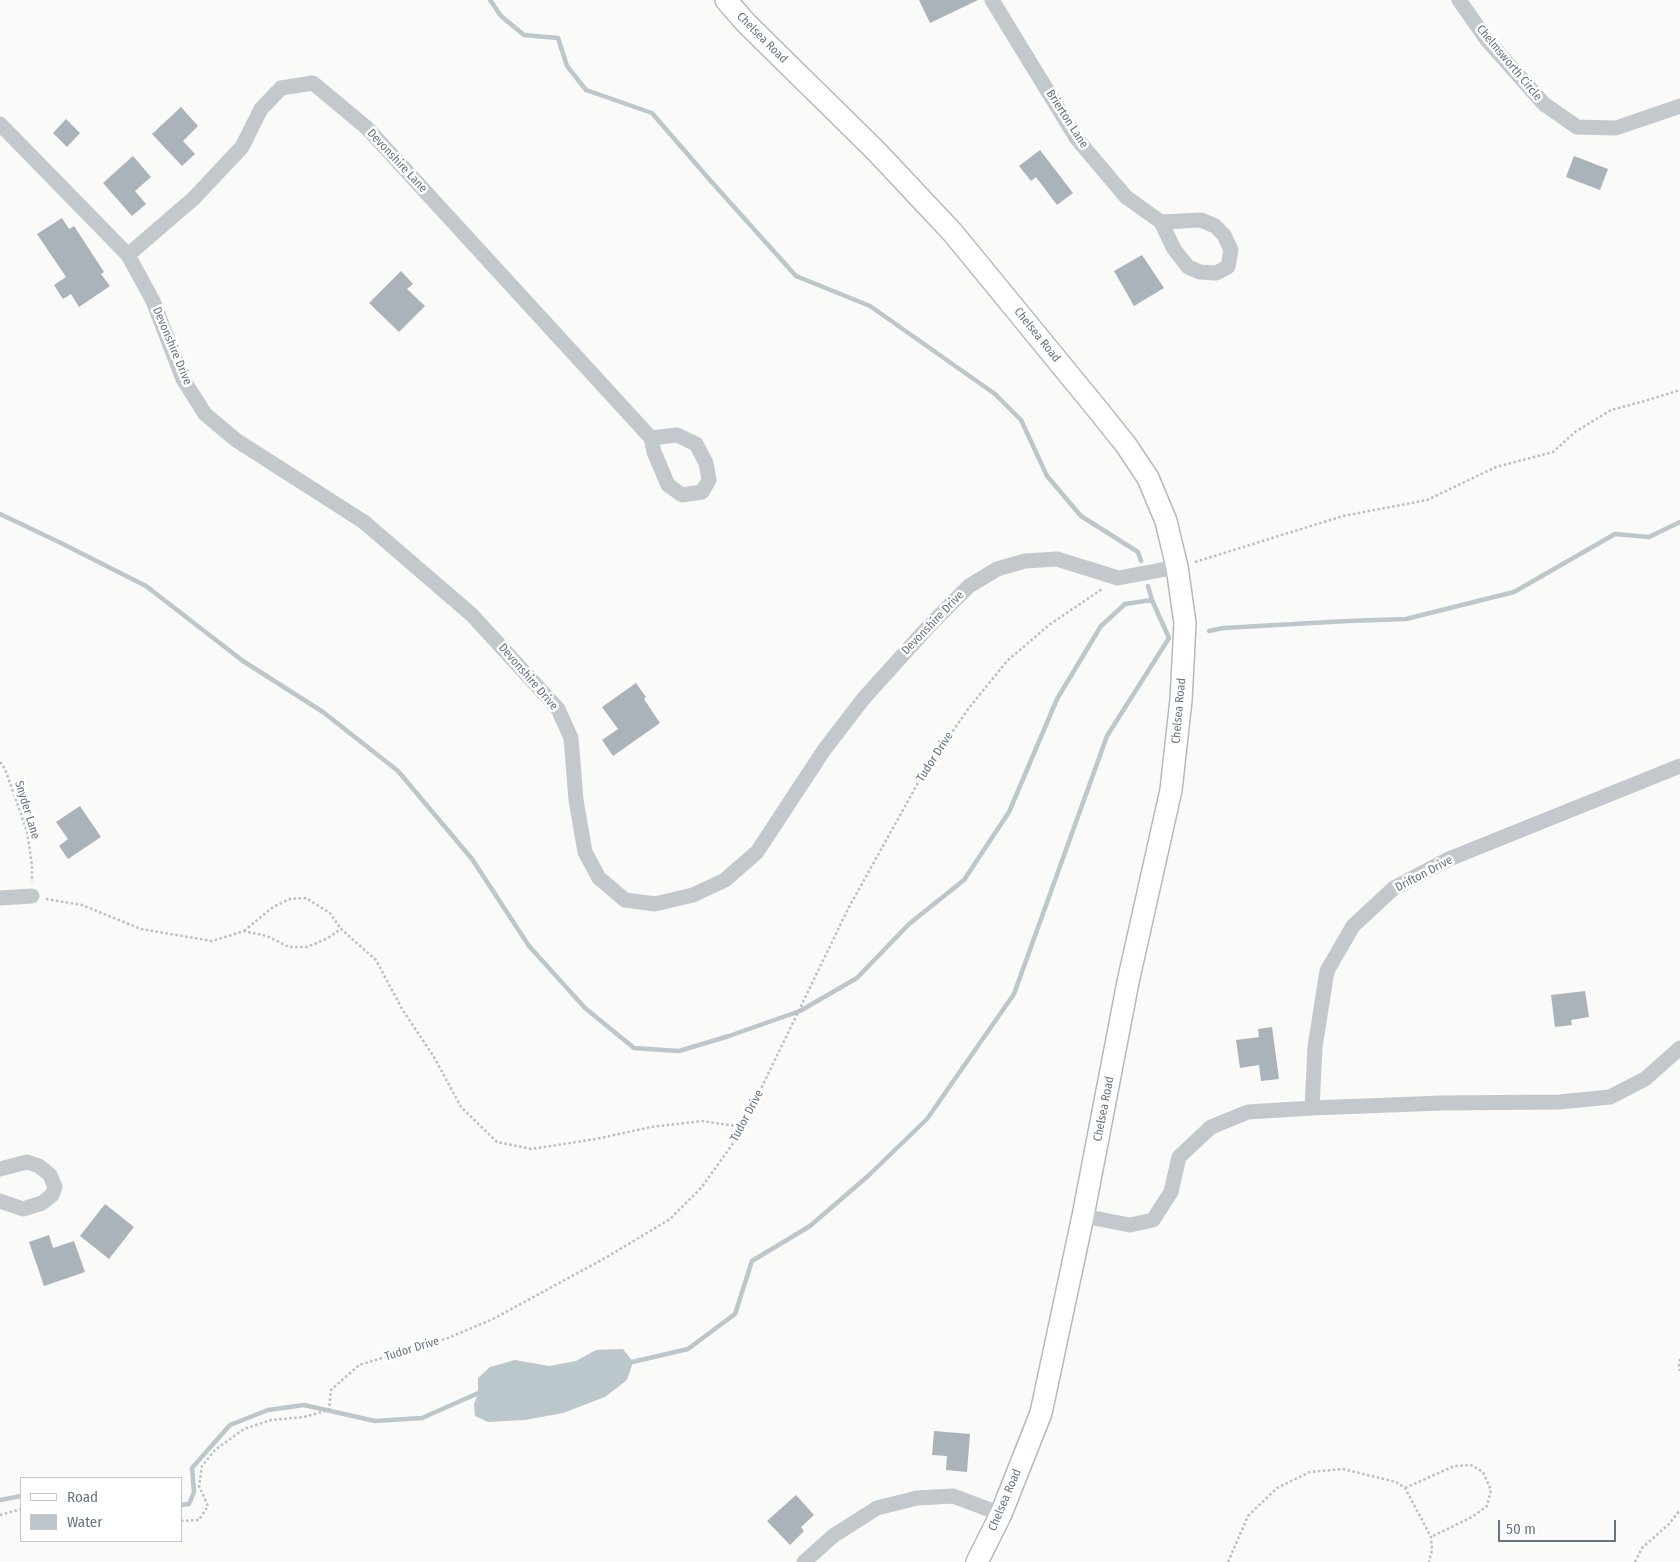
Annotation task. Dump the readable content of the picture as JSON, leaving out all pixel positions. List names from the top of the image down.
{
  "streets": {
    "street": [
      "Chelsea Road",
      "Chelmsworth Circle",
      "Brierton Lane",
      "Devonshire Lane",
      "Devonshire Drive",
      "Drifton Drive"
    ],
    "path": ["Tudor Drive", "Snyder Lane"]
  },
  "crossings": [
    ["Devonshire Lane", "Devonshire Drive"],
    ["Devonshire Drive", "Tudor Drive"]
  ],
  "legend": ["Road", "Water"],
  "scale_bar": "50 m"
}
